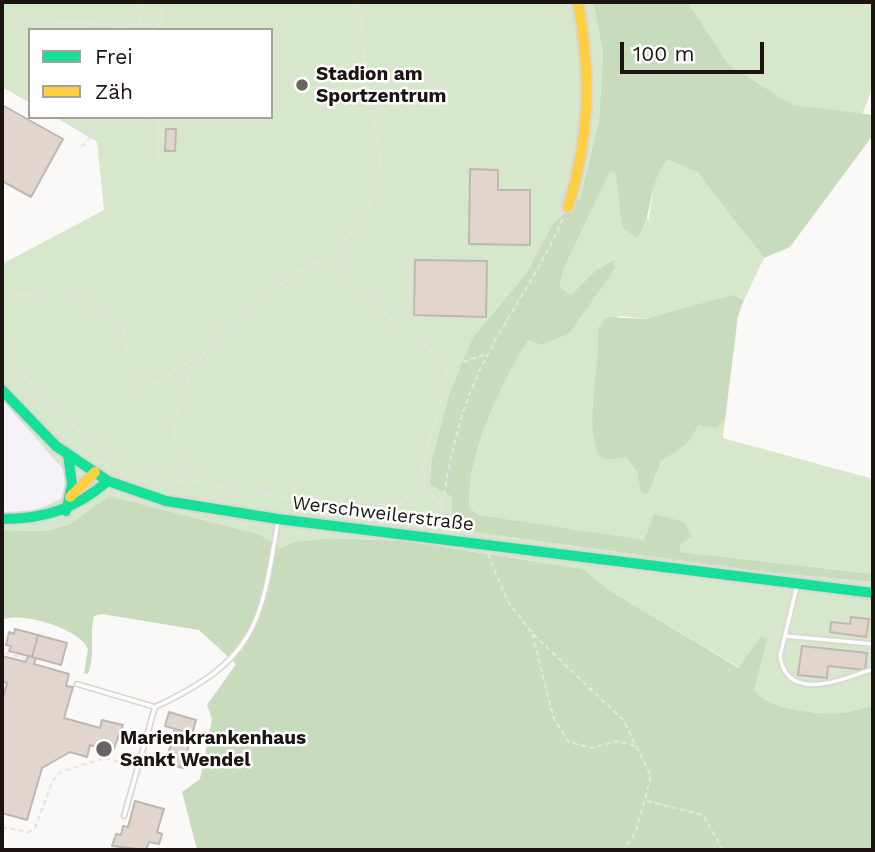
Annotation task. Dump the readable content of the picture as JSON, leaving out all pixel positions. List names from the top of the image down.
{
  "streets": {
    "main road": ["Werschweilerstraße"]
  },
  "places": ["Stadion am Sportzentrum", "Marienkrankenhaus Sankt Wendel"],
  "legend": ["Frei", "Zäh"],
  "scale_bar": "100 m"
}
